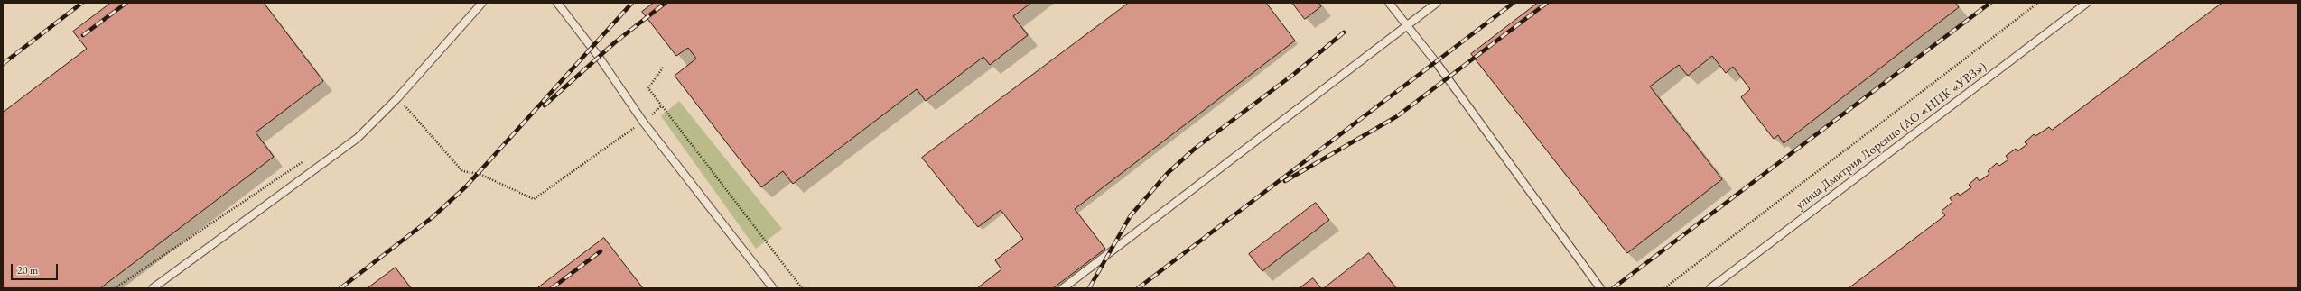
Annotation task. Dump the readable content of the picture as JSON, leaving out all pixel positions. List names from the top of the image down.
{
  "streets": {
    "lane": ["улица Дмитрия Лоренцо (АО «НПК «УВЗ»)"]
  },
  "scale_bar": "20 m"
}
